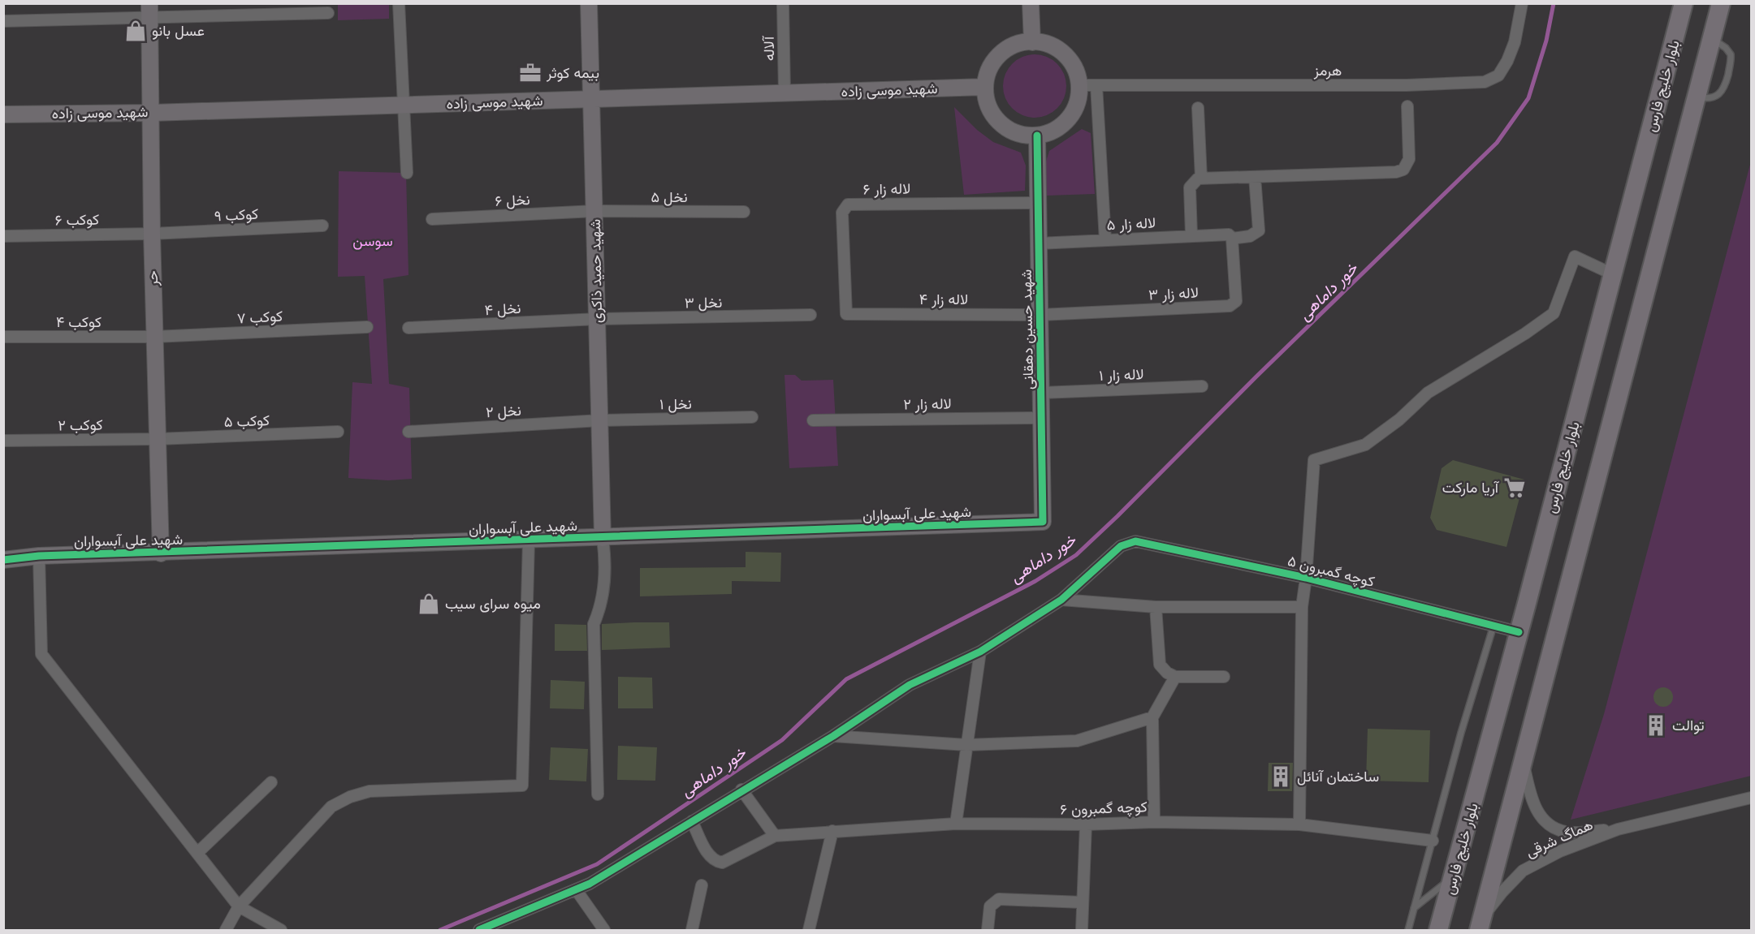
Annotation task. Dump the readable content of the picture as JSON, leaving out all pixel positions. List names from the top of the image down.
{
  "streets": {
    "main road": ["بلوار خلیج فارس"],
    "street": [
      "آلاله",
      "هرمز",
      "شهید موسی زاده",
      "لاله زار ۶",
      "نخل ۵",
      "نخل ۶",
      "کوکب ۹",
      "کوکب ۶",
      "لاله زار ۵",
      "شهید حمید ذاکری",
      "حر",
      "لاله زار ۳",
      "لاله زار ۴",
      "نخل ۳",
      "نخل ۴",
      "کوکب ۷",
      "کوکب ۴",
      "شهید حسین دهقانی",
      "لاله زار ۱",
      "نخل ۱",
      "لاله زار ۲",
      "نخل ۲",
      "کوکب ۵",
      "کوکب ۲",
      "شهید علی آبسواران",
      "کوچه گمبرون ۵",
      "کوچه گمبرون ۶",
      "هماگ شرقی"
    ]
  },
  "crossings": [
    ["آلاله", "شهید موسی زاده"],
    ["هرمز", "شهید موسی زاده"],
    ["هرمز", "شهید حسین دهقانی"],
    ["بلوار خلیج فارس", "کوچه گمبرون ۵"],
    ["شهید موسی زاده", "شهید حمید ذاکری"],
    ["شهید موسی زاده", "حر"],
    ["شهید موسی زاده", "شهید حسین دهقانی"],
    ["لاله زار ۶", "لاله زار ۴"],
    ["لاله زار ۶", "شهید حسین دهقانی"],
    ["نخل ۵", "نخل ۶"],
    ["نخل ۵", "شهید حمید ذاکری"],
    ["نخل ۶", "شهید حمید ذاکری"],
    ["کوکب ۹", "کوکب ۶"],
    ["کوکب ۹", "حر"],
    ["کوکب ۶", "حر"],
    ["لاله زار ۵", "لاله زار ۳"],
    ["لاله زار ۵", "شهید حسین دهقانی"],
    ["شهید حمید ذاکری", "نخل ۳"],
    ["شهید حمید ذاکری", "نخل ۴"],
    ["شهید حمید ذاکری", "نخل ۱"],
    ["شهید حمید ذاکری", "نخل ۲"],
    ["شهید حمید ذاکری", "شهید علی آبسواران"],
    ["حر", "کوکب ۷"],
    ["حر", "کوکب ۴"],
    ["حر", "کوکب ۵"],
    ["حر", "کوکب ۲"],
    ["حر", "شهید علی آبسواران"],
    ["لاله زار ۳", "لاله زار ۴"],
    ["لاله زار ۳", "شهید حسین دهقانی"],
    ["لاله زار ۴", "شهید حسین دهقانی"],
    ["نخل ۳", "نخل ۴"],
    ["کوکب ۷", "کوکب ۴"],
    ["شهید حسین دهقانی", "لاله زار ۱"],
    ["شهید حسین دهقانی", "لاله زار ۲"],
    ["شهید حسین دهقانی", "شهید علی آبسواران"],
    ["نخل ۱", "نخل ۲"],
    ["کوکب ۵", "کوکب ۲"]
  ],
  "water": ["خور داماهی"],
  "parks": ["سوسن"],
  "places": {
    "shop": ["عسل بانو", "میوه سرای سیب"],
    "office": ["بیمه کوثر"],
    "supermarket": ["آریا مارکت"],
    "building": ["توالت", "ساختمان آنائل"]
  }
}
